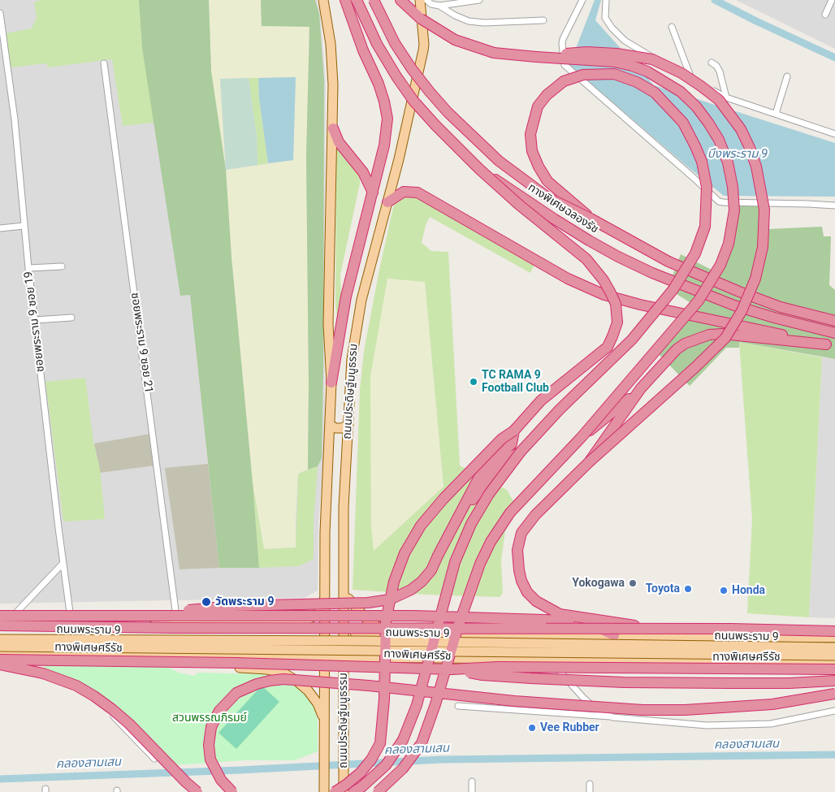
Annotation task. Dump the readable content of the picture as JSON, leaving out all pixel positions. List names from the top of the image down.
{
  "streets": {
    "highway": ["ทางพิเศษฉลองรัช", "ทางพิเศษศรีรัช"],
    "main road": ["ถนนประดิษฐ์มนูธรรม", "ถนนพระราม 9"],
    "street": ["ซอยพระราม 9 ซอย 19", "ซอยพระราม 9 ซอย 21"]
  },
  "crossings": [
    ["ซอยพระราม 9 ซอย 19", "ถนนพระราม 9"],
    ["ซอยพระราม 9 ซอย 21", "ถนนพระราม 9"],
    ["ถนนประดิษฐ์มนูธรรม", "ถนนพระราม 9"],
    ["ถนนพระราม 9", "ทางพิเศษศรีรัช"]
  ],
  "water": ["บึงพระราม 9", "คลองสามเสน"],
  "parks": ["สวนพรรณภิรมย์"],
  "places": [
    "TC RAMA 9 Football Club",
    "Yokogawa",
    "Toyota",
    "Honda",
    "วัดพระราม 9",
    "Vee Rubber"
  ]
}
